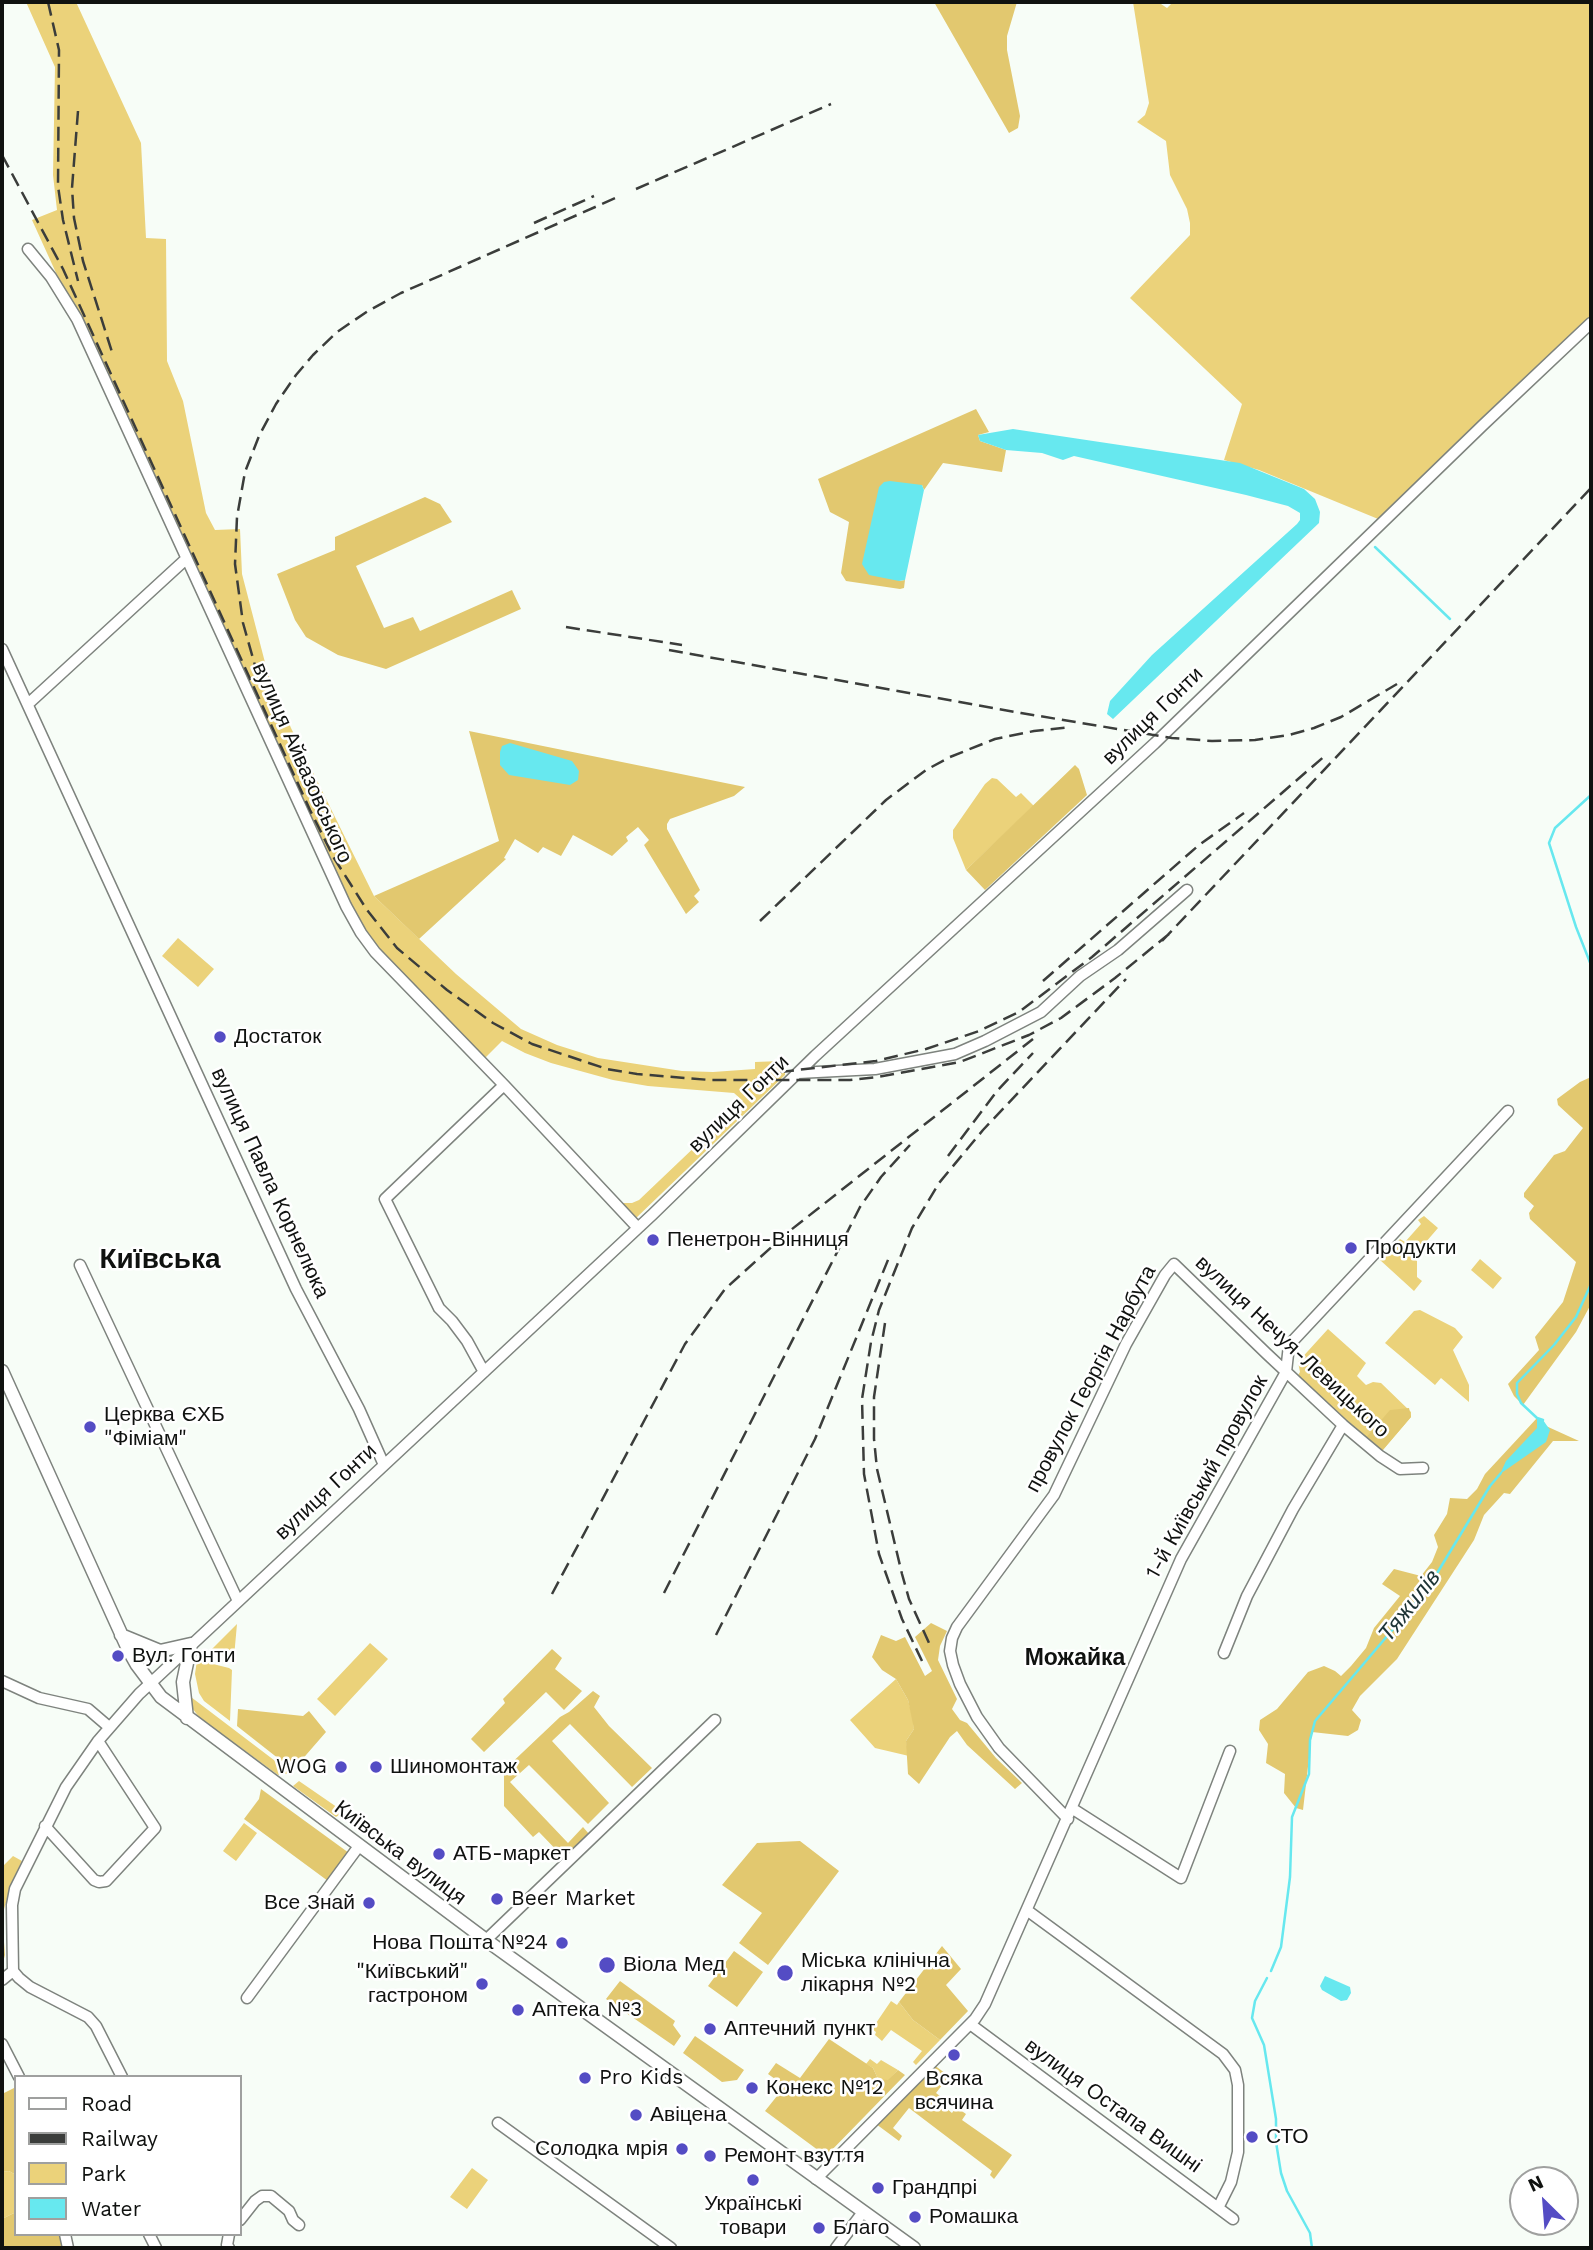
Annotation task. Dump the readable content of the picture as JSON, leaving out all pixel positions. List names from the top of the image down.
{
  "streets": {
    "main road": ["Київська вулиця"],
    "street": [
      "вулиця Гонти",
      "вулиця Айвазовського",
      "вулиця Павла Корнелюка",
      "вулиця Нечуя-Левицького",
      "провулок Георгія Нарбута",
      "1-й Київський провулок",
      "вулиця Остапа Вишні"
    ]
  },
  "crossings": [
    ["вулиця Гонти", "вулиця Айвазовського"],
    ["вулиця Гонти", "вулиця Павла Корнелюка"],
    ["вулиця Гонти", "Київська вулиця"],
    ["вулиця Нечуя-Левицького", "провулок Георгія Нарбута"],
    ["вулиця Нечуя-Левицького", "1-й Київський провулок"],
    ["провулок Георгія Нарбута", "1-й Київський провулок"],
    ["1-й Київський провулок", "Київська вулиця"],
    ["1-й Київський провулок", "вулиця Остапа Вишні"]
  ],
  "districts": ["Київська", "Можайка"],
  "water": ["Тяжилів"],
  "places": [
    "Достаток",
    "Пенетрон-Вінниця",
    "Продукти",
    "Церква ЄХБ \"Фіміам\"",
    "Вул. Гонти",
    "WOG",
    "Шиномонтаж",
    "АТБ-маркет",
    "Beer Market",
    "Все Знай",
    "Нова Пошта №24",
    "Віола Мед",
    "Міська клінічна лікарня №2",
    "\"Київський\" гастроном",
    "Аптека №3",
    "Аптечний пункт",
    "Всяка всячина",
    "Pro Kids",
    "Конекс №12",
    "Авіцена",
    "СТО",
    "Солодка мрія",
    "Ремонт взуття",
    "Українські товари",
    "Грандпрі",
    "Ромашка",
    "Благо"
  ],
  "legend": [
    "Road",
    "Railway",
    "Park",
    "Water"
  ],
  "north": "top left"
}
